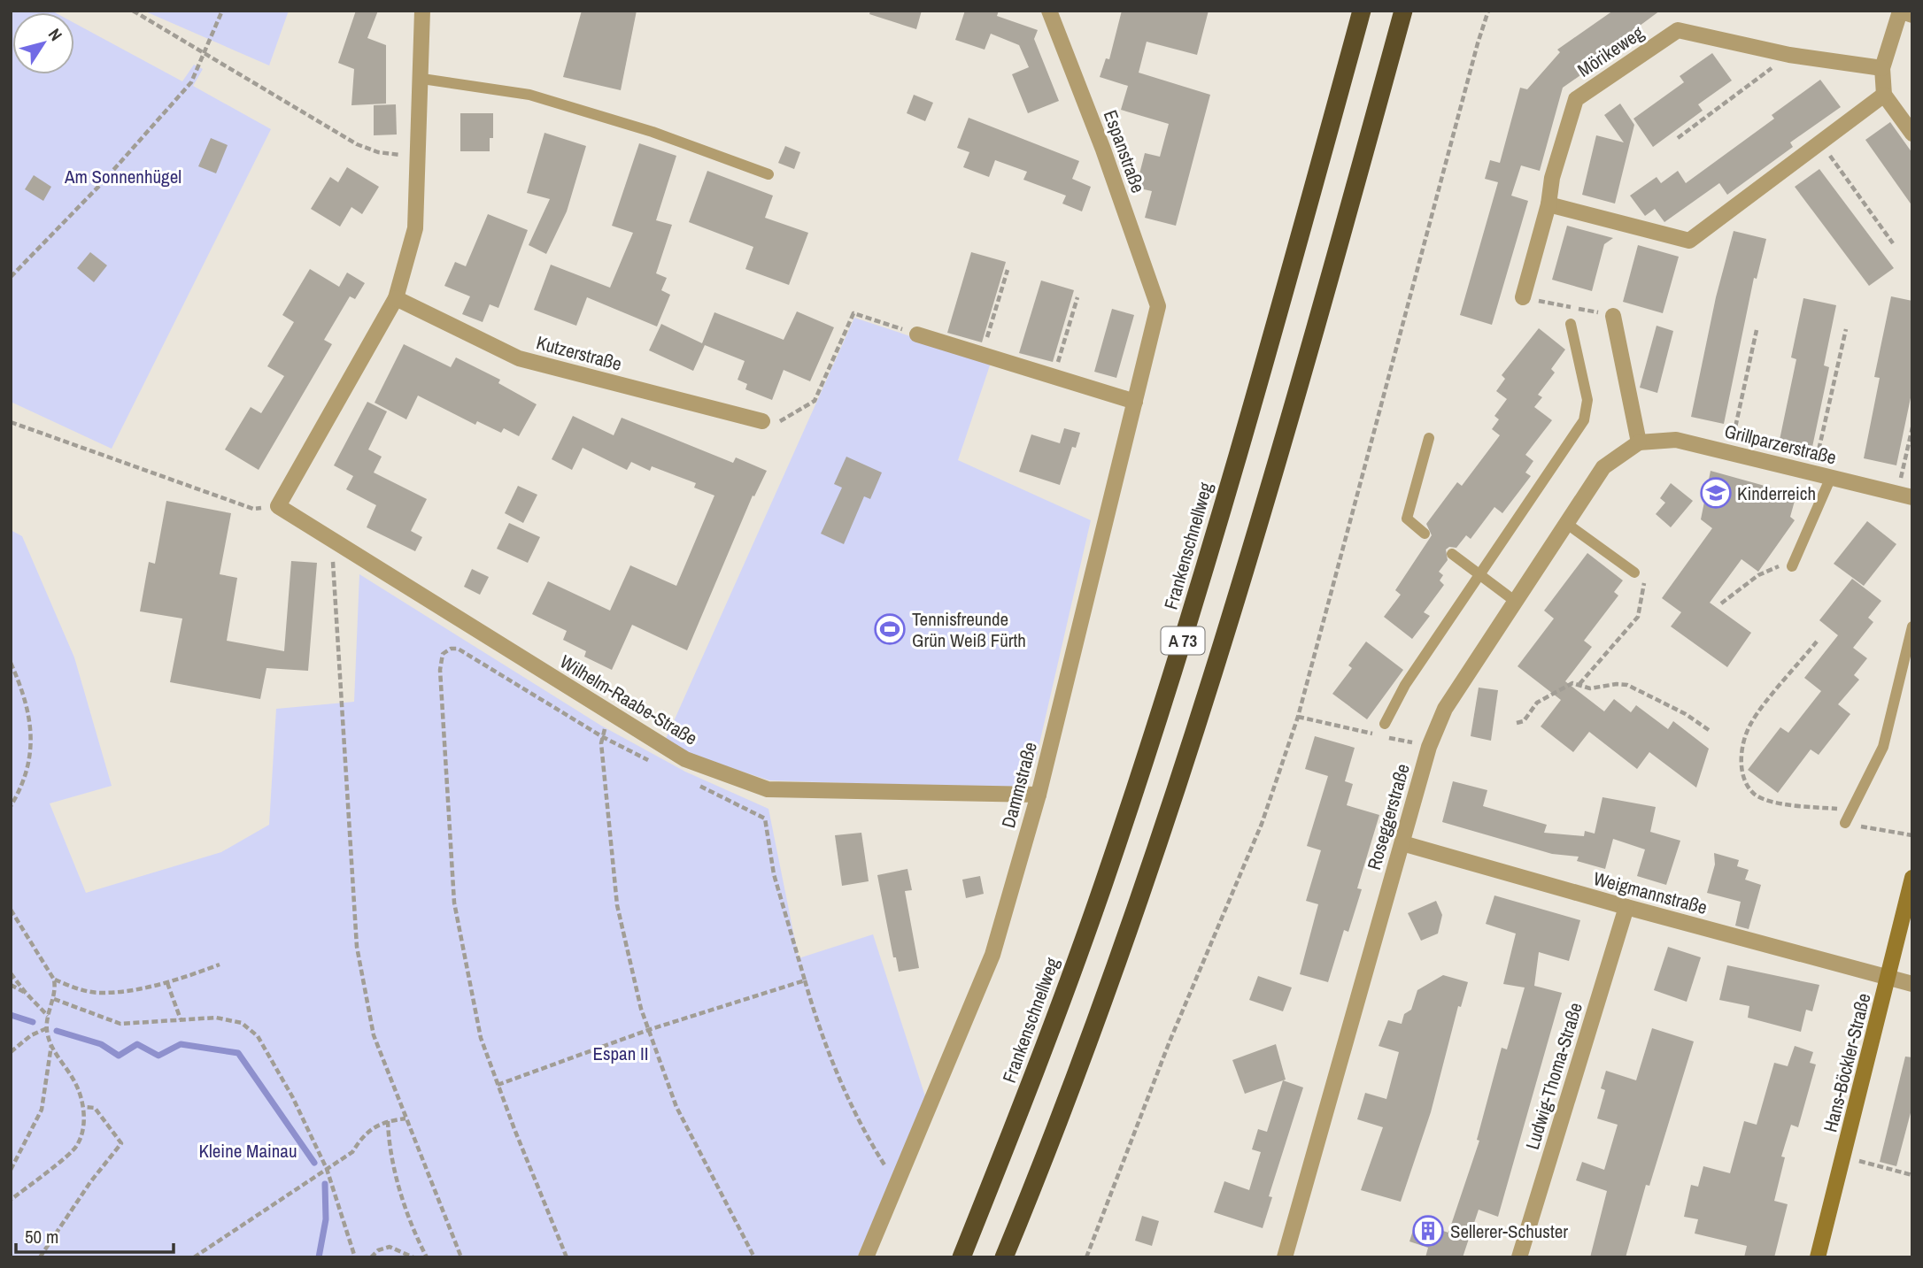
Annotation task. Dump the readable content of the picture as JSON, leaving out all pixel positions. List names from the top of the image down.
{
  "streets": {
    "highway": ["Frankenschnellweg", "A 73"],
    "main road": ["Hans-Böckler-Straße"],
    "street": [
      "Mörikeweg",
      "Espanstraße",
      "Kutzerstraße",
      "Grillparzerstraße",
      "Wilhelm-Raabe-Straße",
      "Dammstraße",
      "Roseggerstraße",
      "Weigmannstraße",
      "Ludwig-Thoma-Straße"
    ]
  },
  "crossings": [
    ["Espanstraße", "Dammstraße"],
    ["Grillparzerstraße", "Roseggerstraße"],
    ["Wilhelm-Raabe-Straße", "Dammstraße"],
    ["Roseggerstraße", "Weigmannstraße"],
    ["Weigmannstraße", "Hans-Böckler-Straße"],
    ["Weigmannstraße", "Ludwig-Thoma-Straße"]
  ],
  "parks": ["Am Sonnenhügel", "Espan II", "Kleine Mainau"],
  "places": {
    "school or university": ["Kinderreich"],
    "sports": ["Tennisfreunde Grün Weiß Fürth"],
    "building": ["Sellerer-Schuster"]
  },
  "scale_bar": "50 m",
  "north": "top right"
}
